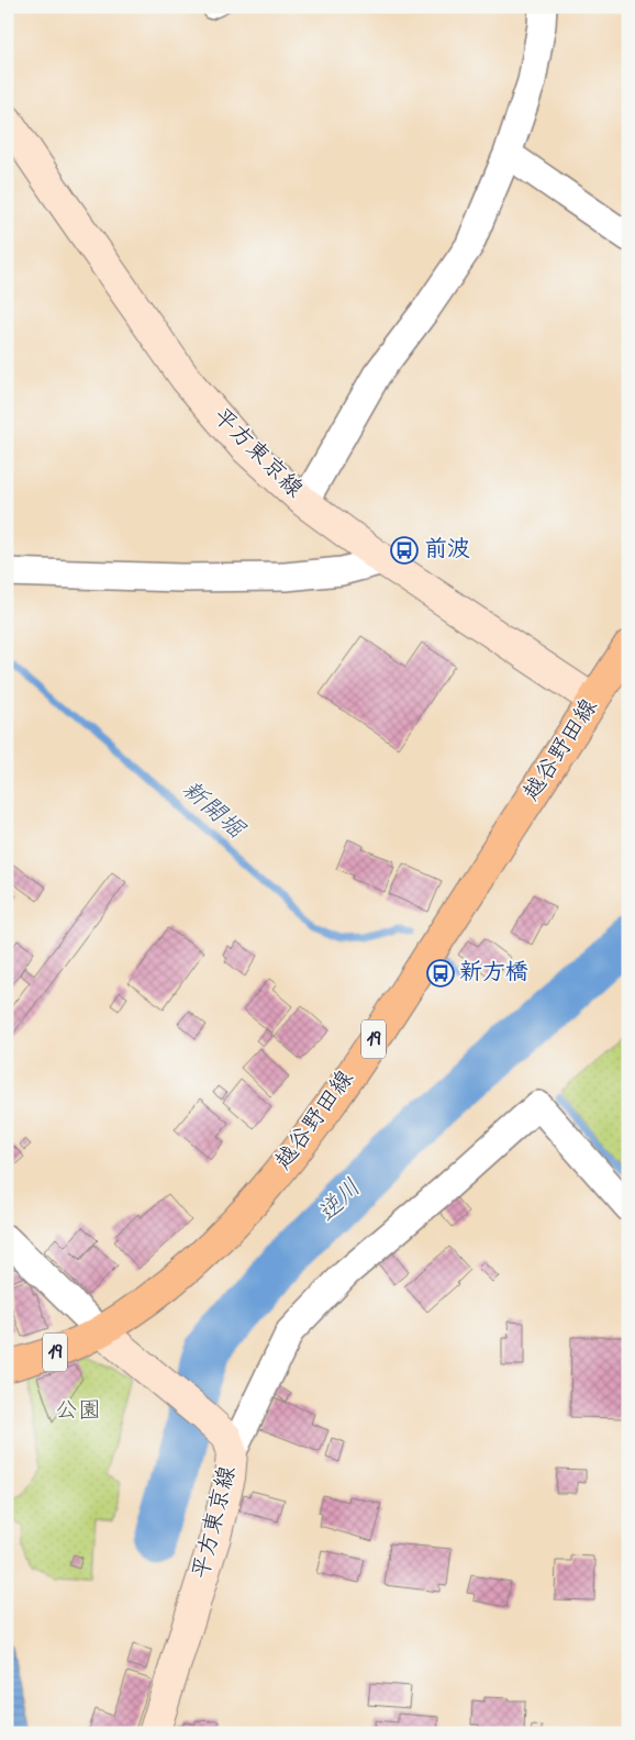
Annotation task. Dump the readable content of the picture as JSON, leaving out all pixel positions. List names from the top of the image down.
{
  "streets": {
    "main road": ["平方東京線", "越谷野田線", "19"]
  },
  "crossings": [
    ["平方東京線", "越谷野田線"]
  ],
  "water": ["新開堀", "逆川"],
  "parks": ["公園"],
  "places": {
    "bus stop": ["前波", "新方橋"]
  }
}
